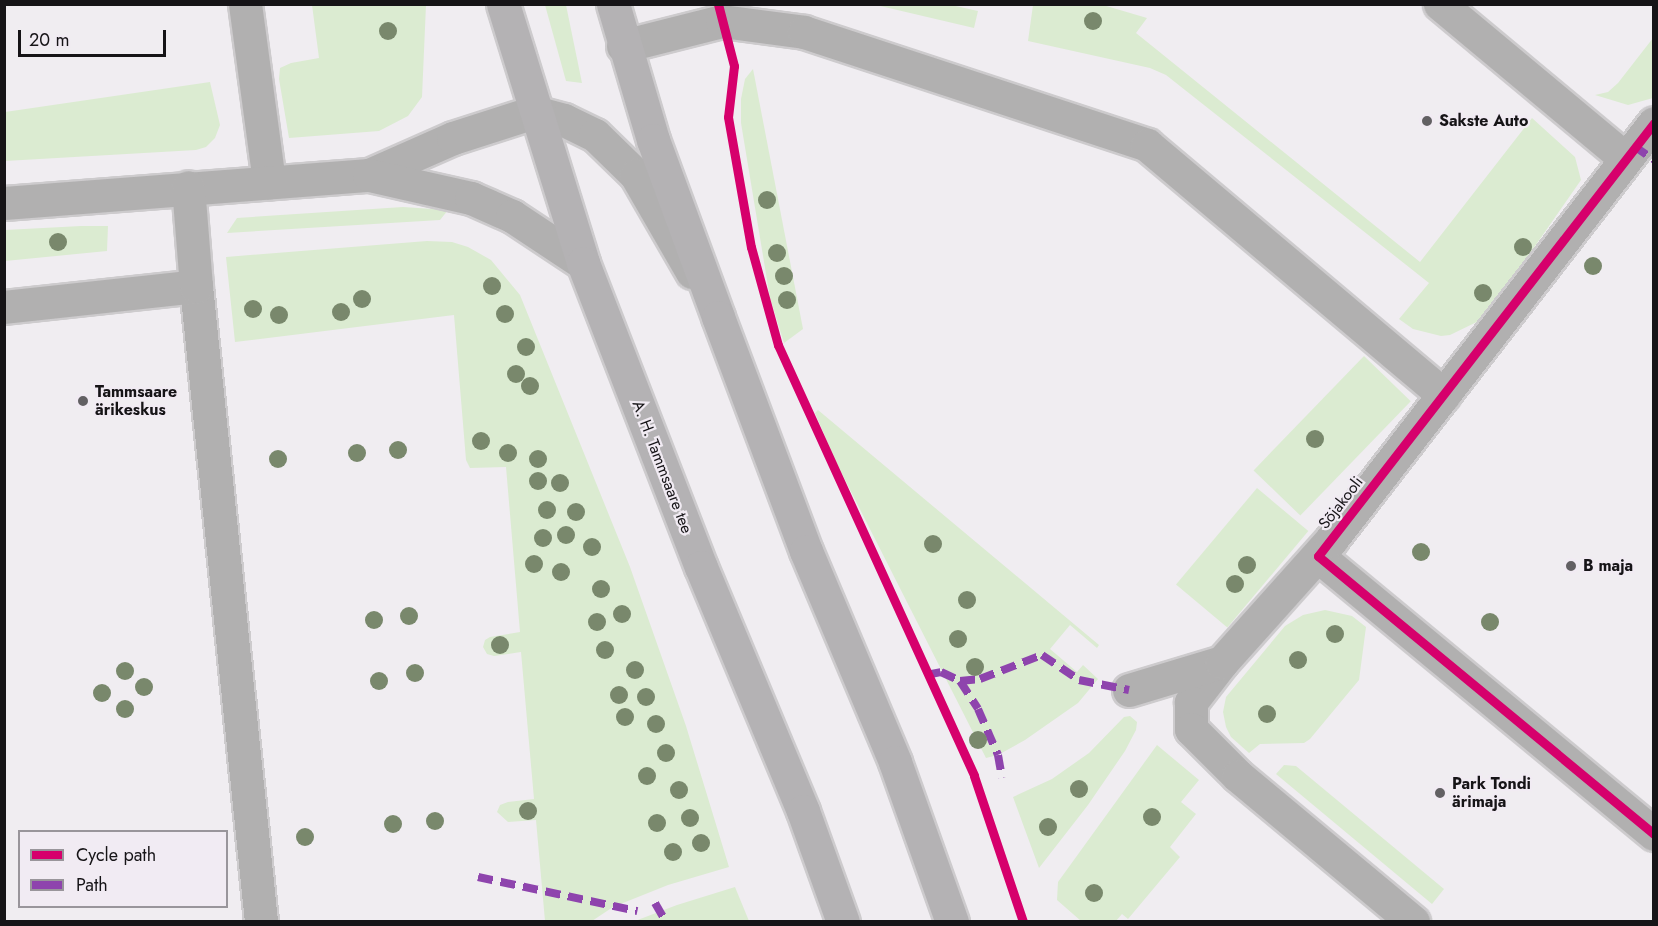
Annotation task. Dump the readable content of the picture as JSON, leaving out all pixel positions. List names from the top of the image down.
{
  "streets": {
    "main road": ["A. H. Tammsaare tee"],
    "street": ["Sõjakooli"]
  },
  "places": [
    "Sakste Auto",
    "Tammsaare ärikeskus",
    "B maja",
    "Park Tondi ärimaja"
  ],
  "legend": ["Cycle path", "Path"],
  "scale_bar": "20 m"
}
